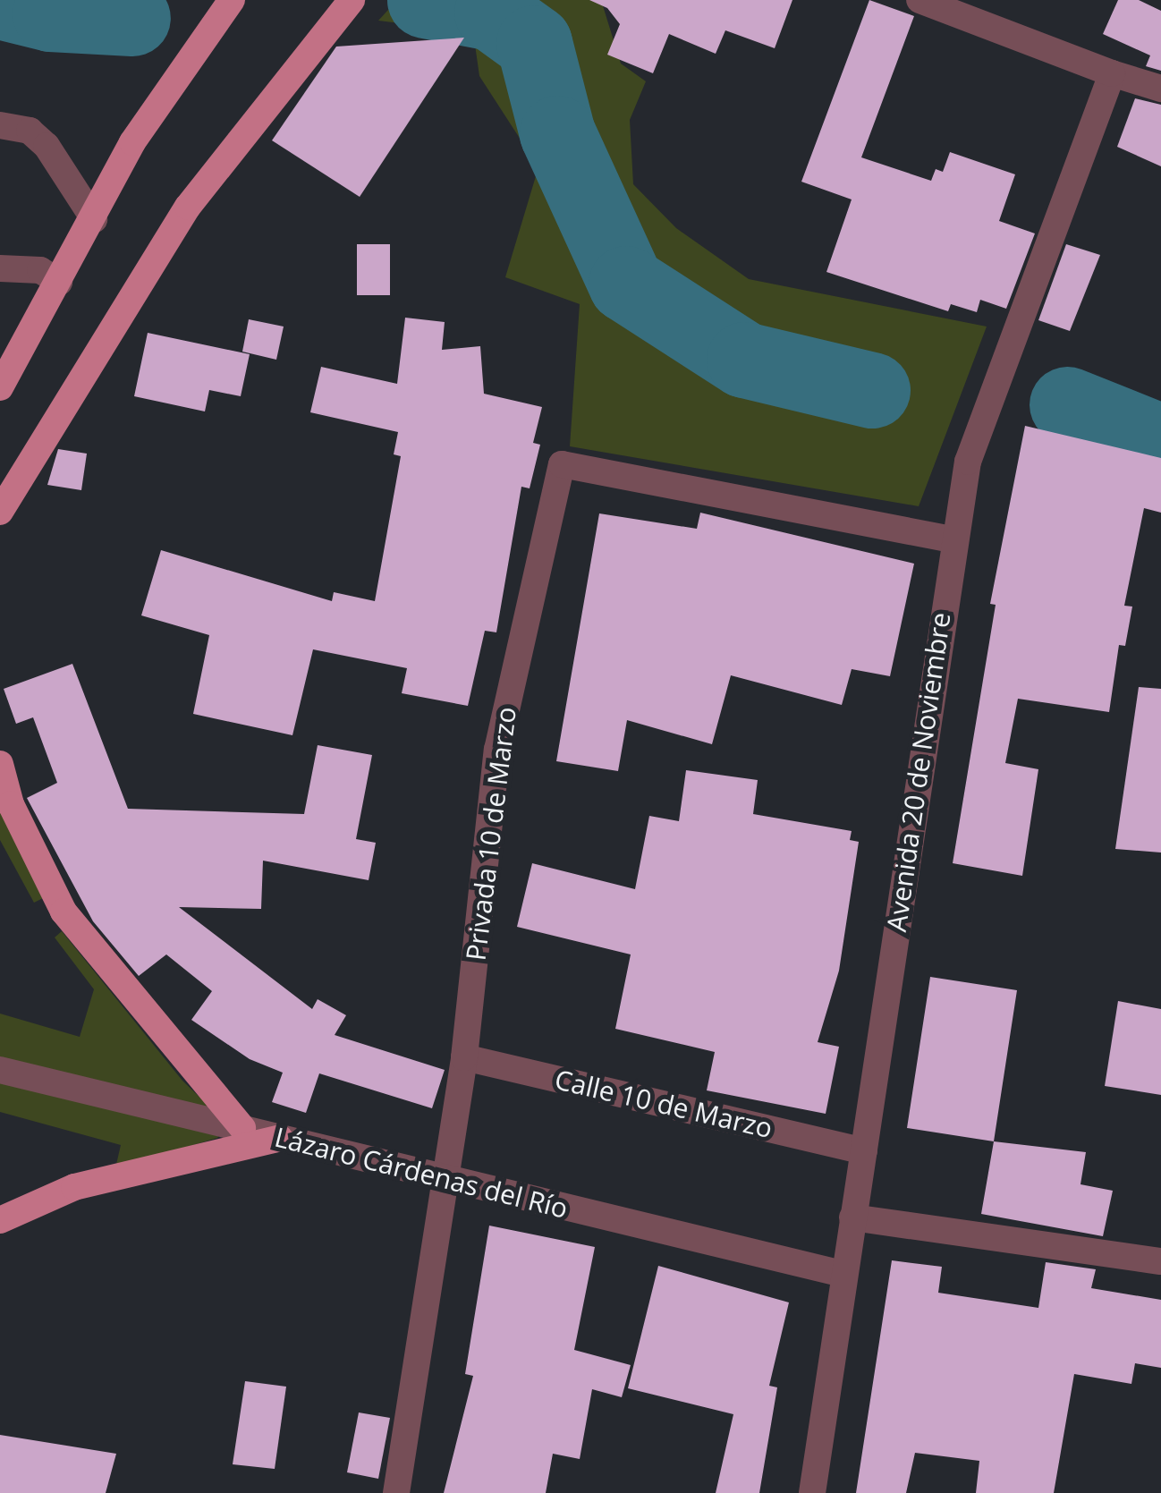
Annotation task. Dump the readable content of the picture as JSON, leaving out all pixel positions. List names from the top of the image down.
{
  "streets": {
    "street": [
      "Avenida 20 de Noviembre",
      "Privada 10 de Marzo",
      "Calle 10 de Marzo",
      "Lázaro Cárdenas del Río"
    ]
  },
  "crossings": [
    ["Avenida 20 de Noviembre", "Privada 10 de Marzo"],
    ["Avenida 20 de Noviembre", "Calle 10 de Marzo"],
    ["Avenida 20 de Noviembre", "Lázaro Cárdenas del Río"],
    ["Privada 10 de Marzo", "Calle 10 de Marzo"],
    ["Privada 10 de Marzo", "Lázaro Cárdenas del Río"]
  ]
}
